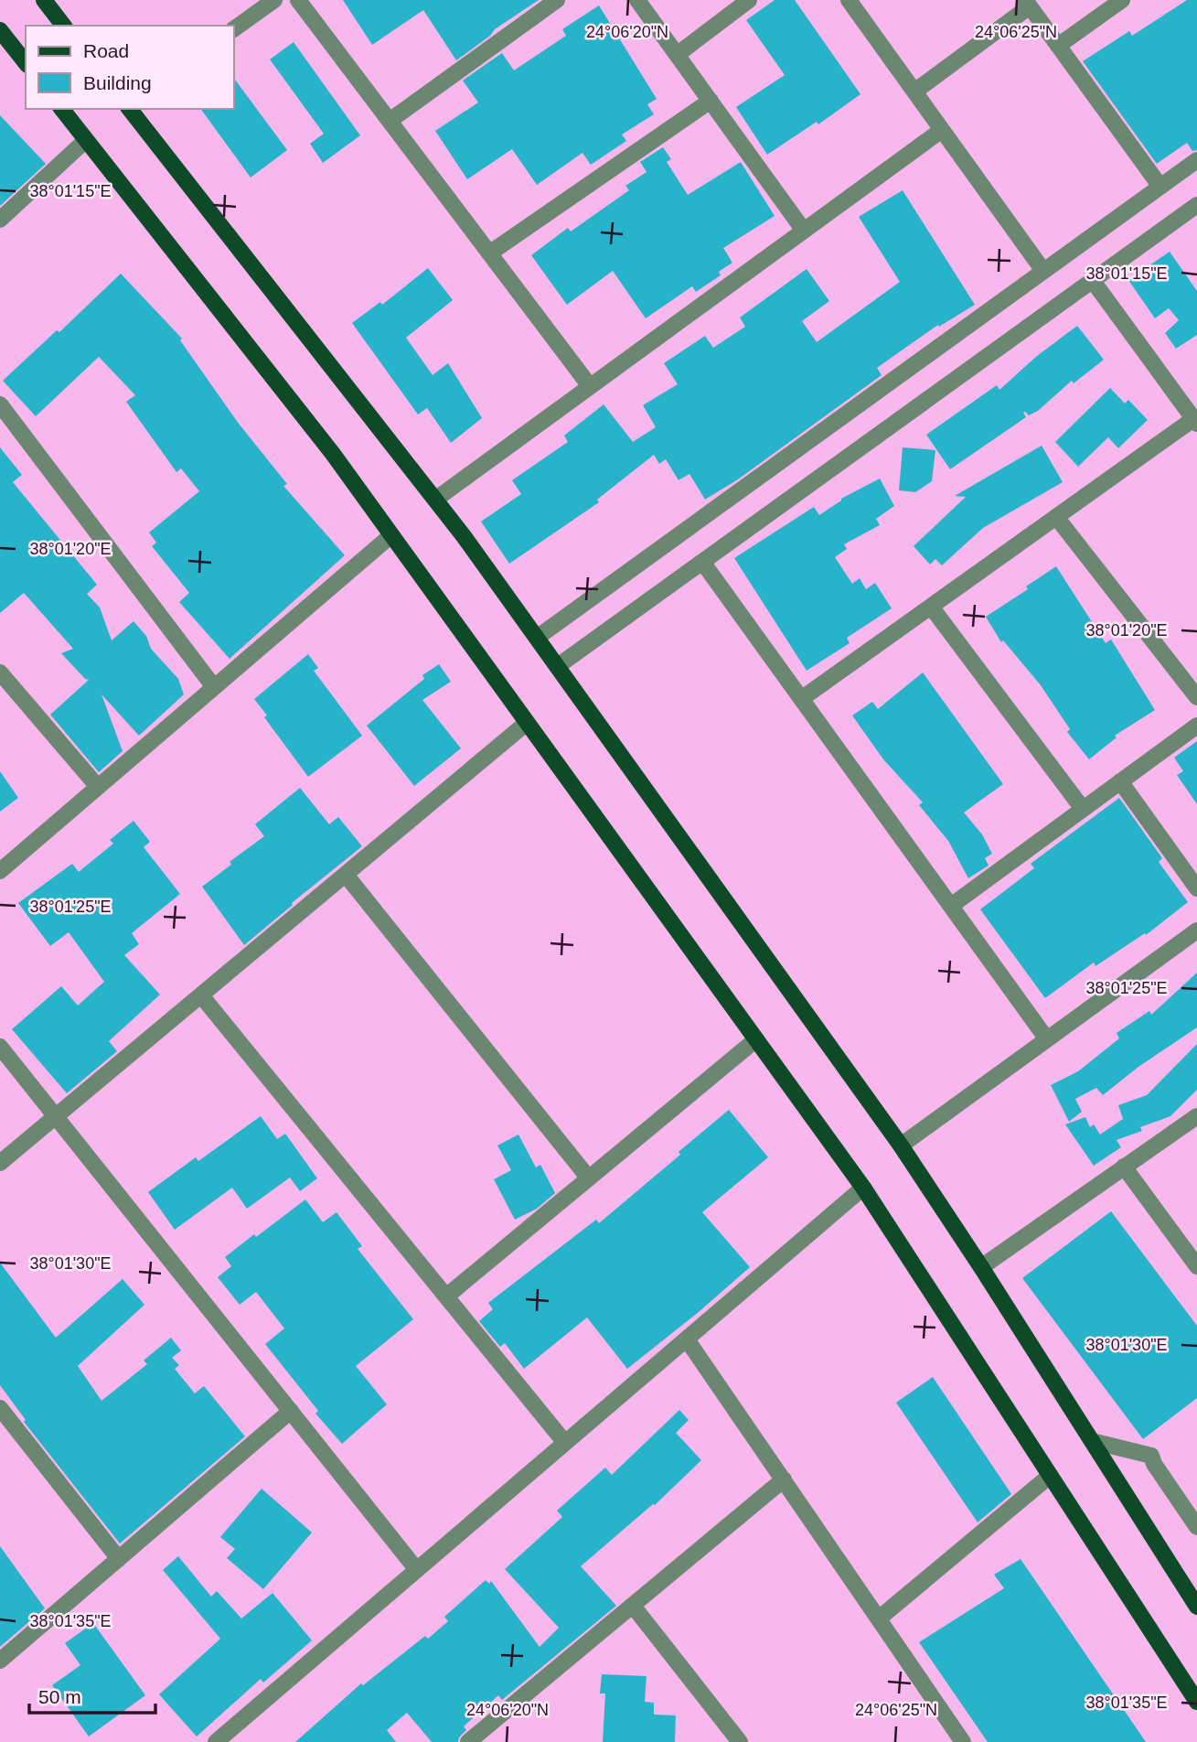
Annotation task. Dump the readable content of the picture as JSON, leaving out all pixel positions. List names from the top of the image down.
{
  "legend": ["Road", "Building"],
  "scale_bar": "50 m",
  "coordinates": [
    "24°06'20\"N",
    "24°06'25\"N",
    "38°01'15\"E",
    "38°01'20\"E",
    "38°01'25\"E",
    "38°01'30\"E",
    "38°01'35\"E"
  ]
}
